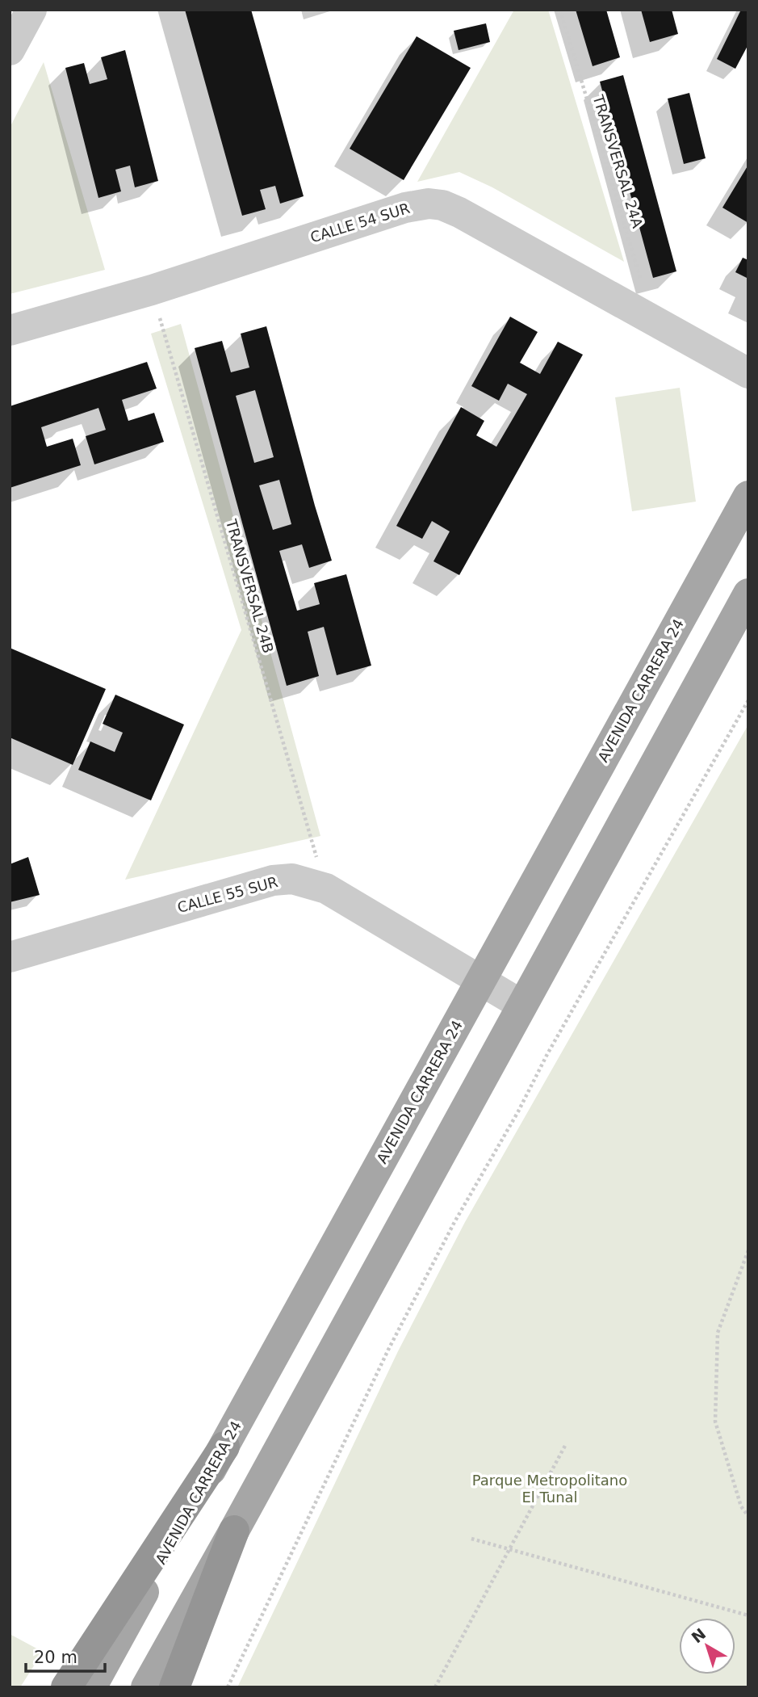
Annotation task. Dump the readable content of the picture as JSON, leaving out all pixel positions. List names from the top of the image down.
{
  "streets": {
    "main road": ["AVENIDA CARRERA 24"],
    "street": ["CALLE 54 SUR", "CALLE 55 SUR"],
    "path": ["TRANSVERSAL 24A", "TRANSVERSAL 24B"]
  },
  "crossings": [
    ["TRANSVERSAL 24A", "CALLE 54 SUR"],
    ["CALLE 54 SUR", "TRANSVERSAL 24B"],
    ["TRANSVERSAL 24B", "CALLE 55 SUR"],
    ["AVENIDA CARRERA 24", "CALLE 55 SUR"]
  ],
  "parks": ["Parque Metropolitano El Tunal"],
  "scale_bar": "20 m",
  "north": "top left"
}
